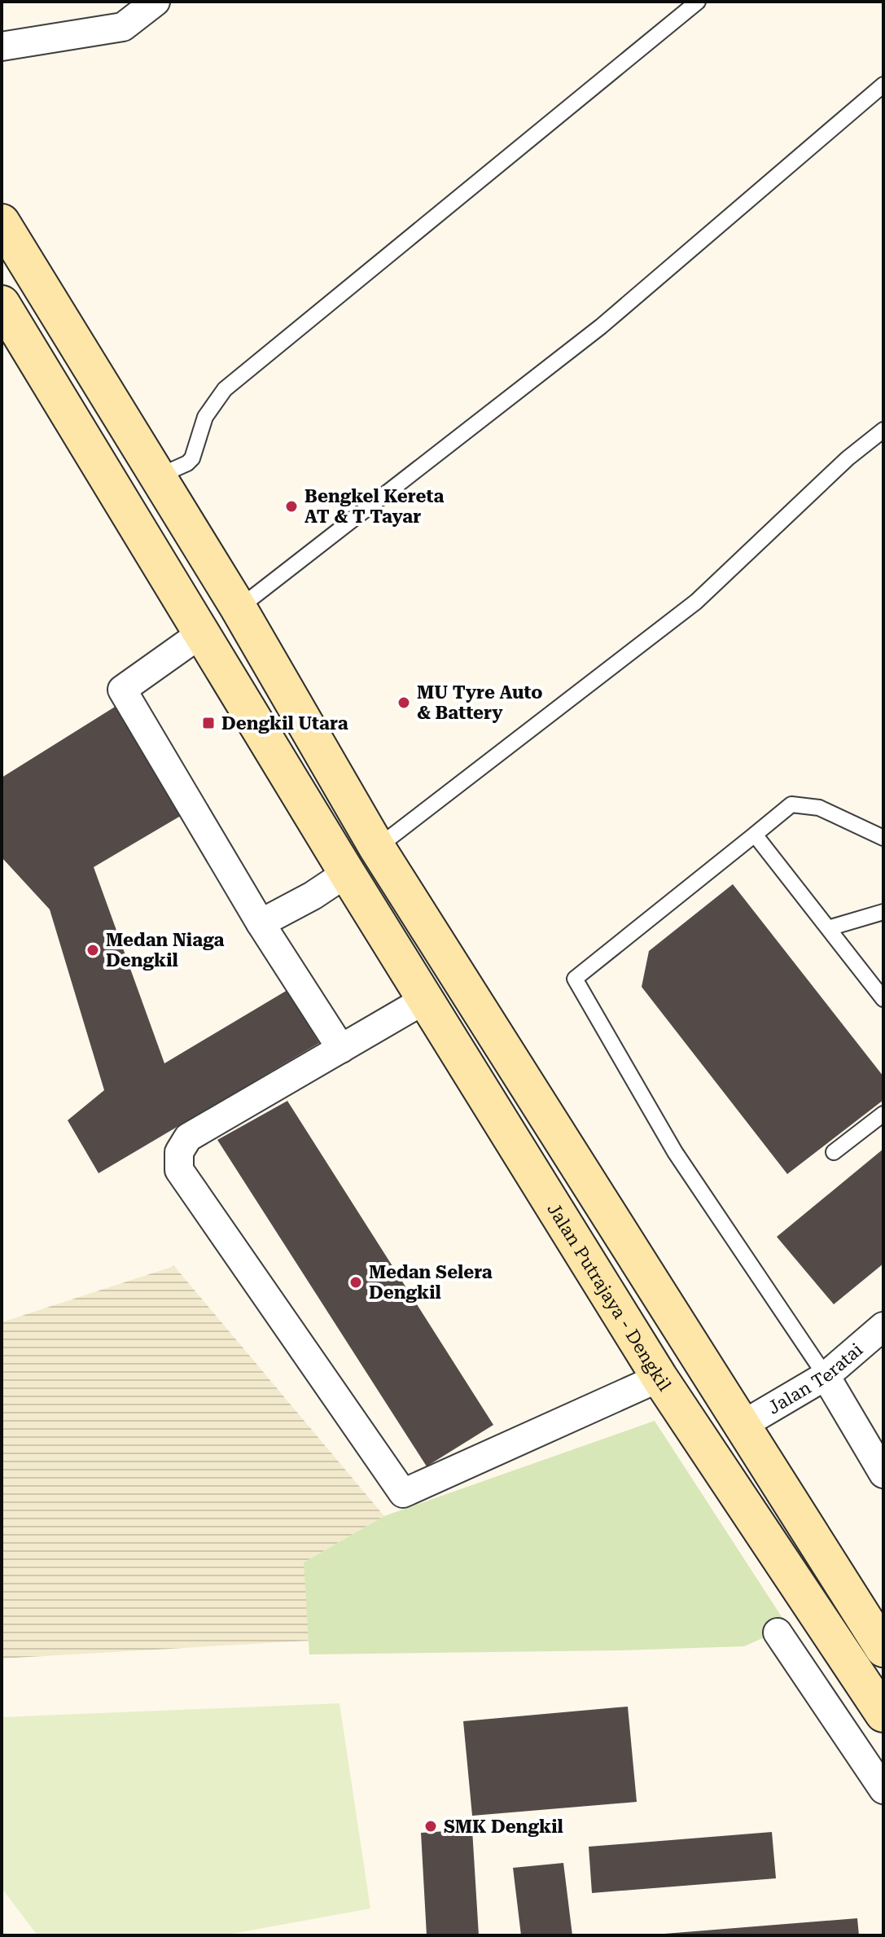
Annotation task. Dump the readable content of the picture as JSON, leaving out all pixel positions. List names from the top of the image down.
{
  "streets": {
    "main road": ["Jalan Putrajaya - Dengkil"],
    "street": ["Jalan Teratai"]
  },
  "places": {
    "other": [
      "Bengkel Kereta AT & T Tayar",
      "MU Tyre Auto & Battery",
      "Medan Niaga Dengkil",
      "Medan Selera Dengkil",
      "SMK Dengkil"
    ],
    "transit": ["Dengkil Utara"]
  }
}
